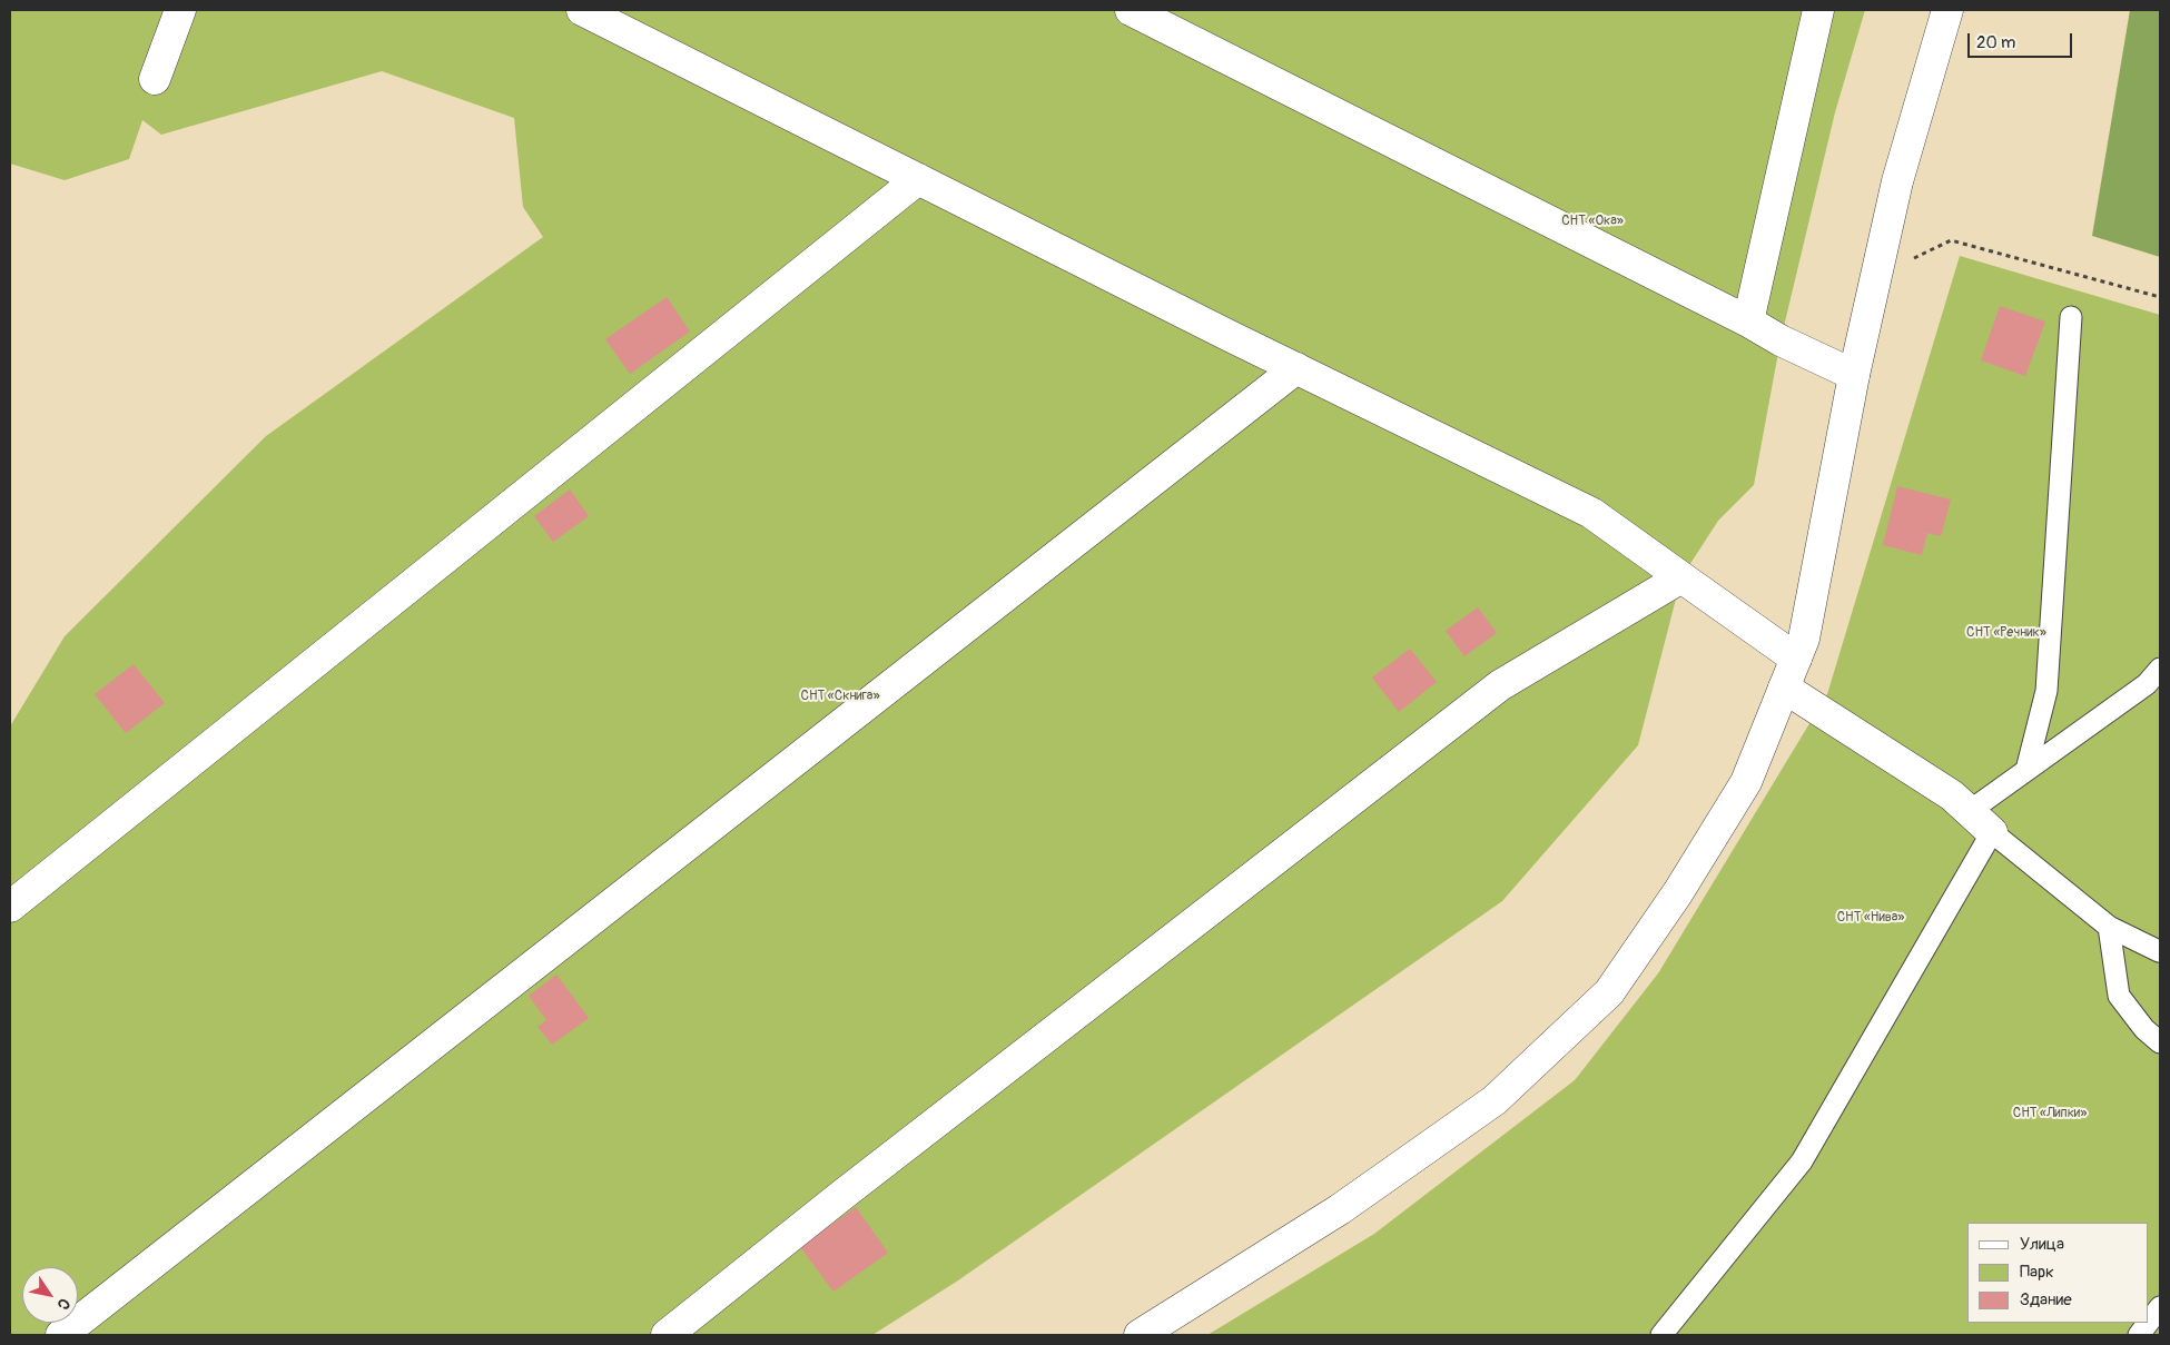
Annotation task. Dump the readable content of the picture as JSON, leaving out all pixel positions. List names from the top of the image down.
{
  "parks": [
    "СНТ «Ока»",
    "СНТ «Речник»",
    "СНТ «Скнига»",
    "СНТ «Нива»",
    "СНТ «Липки»"
  ],
  "legend": ["Улица", "Парк", "Здание"],
  "scale_bar": "20 m",
  "north": "bottom right"
}
